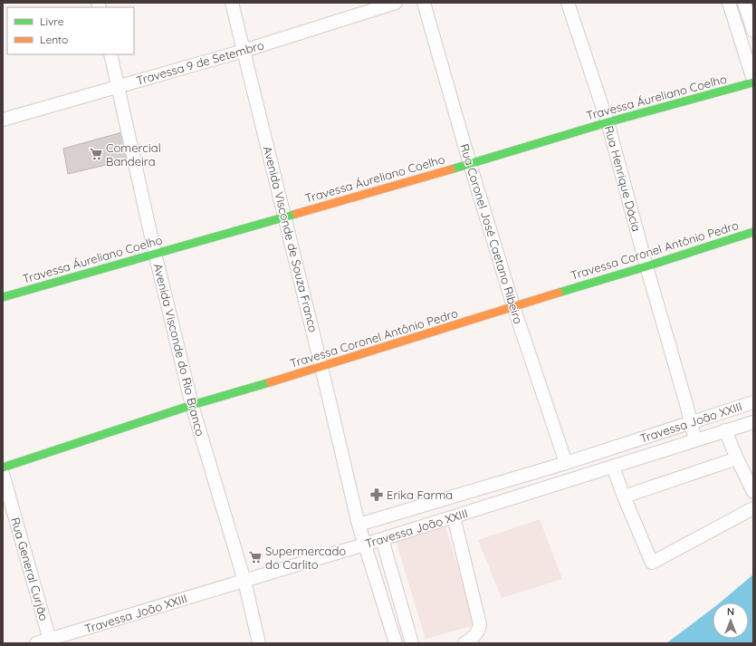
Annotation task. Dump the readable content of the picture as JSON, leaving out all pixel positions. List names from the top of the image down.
{
  "streets": {
    "street": [
      "Travessa 9 de Setembro",
      "Travessa Áureliano Coelho",
      "Rua Henrique Dácia",
      "Rua Coronel José Caetano Ribeiro",
      "Avenida Visconde de Souza Franco",
      "Travessa Coronel Antônio Pedro",
      "Avenida Visconde do Rio Branco",
      "Travessa João XXIII",
      "Rua General Curjão"
    ]
  },
  "crossings": [
    ["Travessa 9 de Setembro", "Avenida Visconde de Souza Franco"],
    ["Travessa 9 de Setembro", "Avenida Visconde do Rio Branco"],
    ["Travessa Áureliano Coelho", "Rua Henrique Dácia"],
    ["Travessa Áureliano Coelho", "Rua Coronel José Caetano Ribeiro"],
    ["Travessa Áureliano Coelho", "Avenida Visconde de Souza Franco"],
    ["Travessa Áureliano Coelho", "Avenida Visconde do Rio Branco"],
    ["Rua Henrique Dácia", "Travessa Coronel Antônio Pedro"],
    ["Rua Henrique Dácia", "Travessa João XXIII"],
    ["Rua Coronel José Caetano Ribeiro", "Travessa Coronel Antônio Pedro"],
    ["Rua Coronel José Caetano Ribeiro", "Travessa João XXIII"],
    ["Avenida Visconde de Souza Franco", "Travessa Coronel Antônio Pedro"],
    ["Avenida Visconde de Souza Franco", "Travessa João XXIII"],
    ["Travessa Coronel Antônio Pedro", "Avenida Visconde do Rio Branco"],
    ["Avenida Visconde do Rio Branco", "Travessa João XXIII"],
    ["Travessa João XXIII", "Rua General Curjão"]
  ],
  "places": {
    "supermarket": ["Comercial Bandeira", "Supermercado do Carlito"],
    "pharmacy": ["Erika Farma"]
  },
  "legend": ["Livre", "Lento"],
  "north": "top"
}
